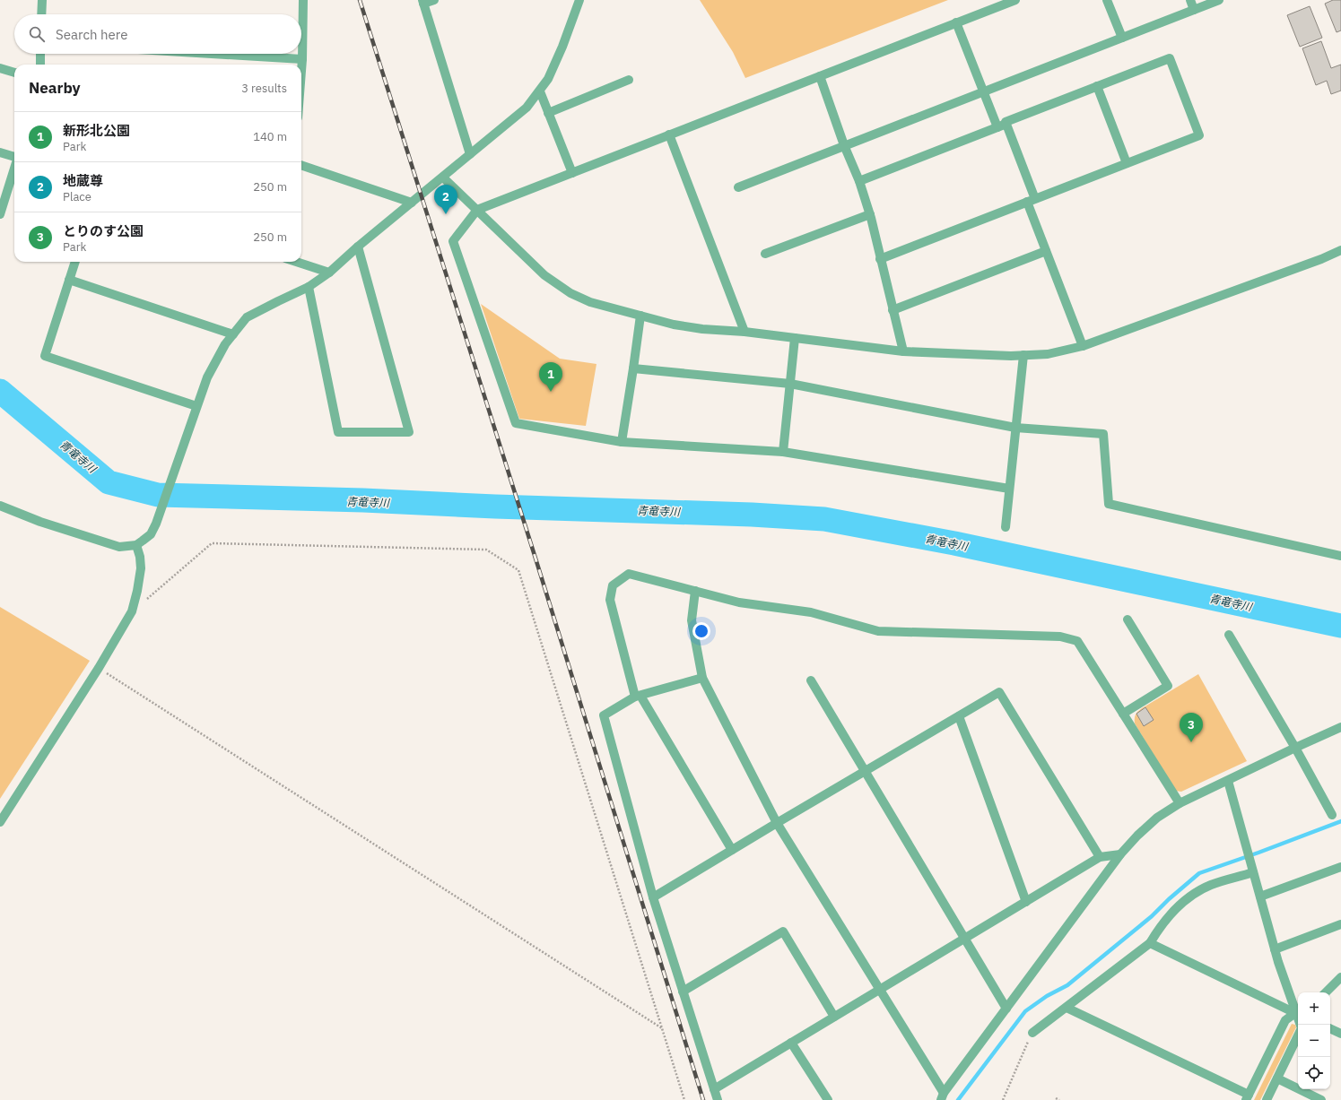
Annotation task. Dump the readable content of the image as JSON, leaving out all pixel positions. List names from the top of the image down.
{
  "water": ["青竜寺川"],
  "page": {
    "search": "Search here",
    "heading": ["Nearby", "3 results"],
    "list": [
      {
        "mark": "1",
        "name": "新形北公園",
        "note": "Park",
        "value": "140 m"
      },
      {
        "mark": "2",
        "name": "地蔵尊",
        "note": "Place",
        "value": "250 m"
      },
      {
        "mark": "3",
        "name": "とりのす公園",
        "note": "Park",
        "value": "250 m"
      }
    ],
    "pins": ["2", "1", "3"],
    "map_buttons": ["+", "−"]
  }
}
